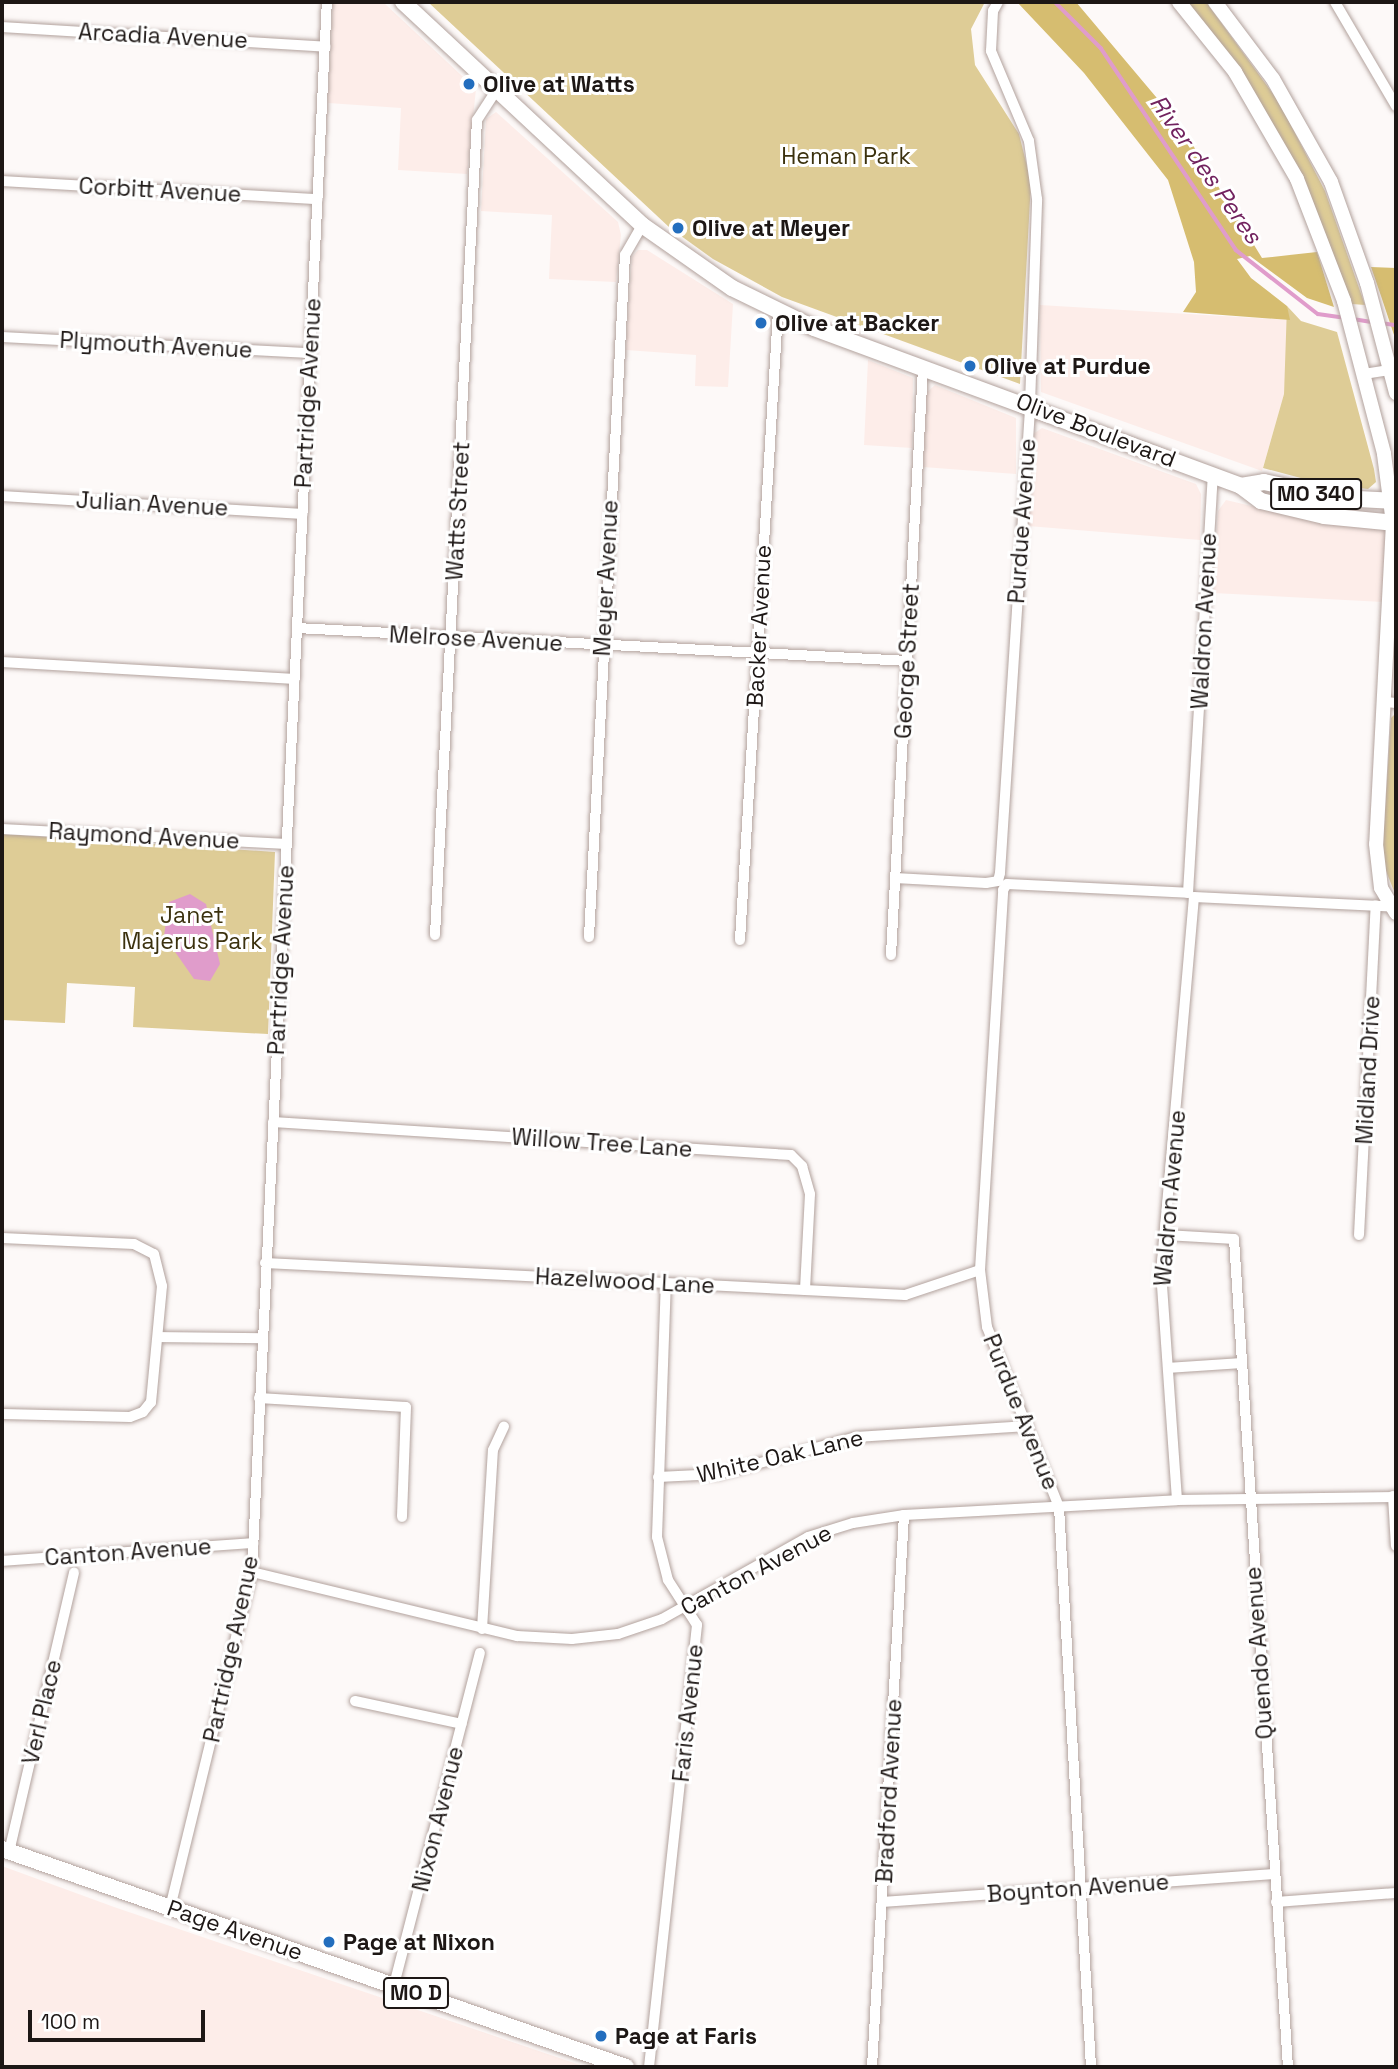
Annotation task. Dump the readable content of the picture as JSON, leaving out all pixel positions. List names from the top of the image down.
{
  "streets": {
    "main road": [
      "Olive Boulevard",
      "MO 340",
      "Page Avenue",
      "MO D"
    ],
    "street": [
      "Arcadia Avenue",
      "Corbitt Avenue",
      "Plymouth Avenue",
      "Partridge Avenue",
      "Julian Avenue",
      "Watts Street",
      "Purdue Avenue",
      "Meyer Avenue",
      "Waldron Avenue",
      "Backer Avenue",
      "Melrose Avenue",
      "George Street",
      "Raymond Avenue",
      "Midland Drive",
      "Willow Tree Lane",
      "Hazelwood Lane",
      "White Oak Lane",
      "Canton Avenue",
      "Quendo Avenue",
      "Verl Place",
      "Faris Avenue",
      "Bradford Avenue",
      "Nixon Avenue",
      "Boynton Avenue"
    ]
  },
  "crossings": [
    ["Arcadia Avenue", "Partridge Avenue"],
    ["Corbitt Avenue", "Partridge Avenue"],
    ["Plymouth Avenue", "Partridge Avenue"],
    ["Partridge Avenue", "Julian Avenue"],
    ["Partridge Avenue", "Melrose Avenue"],
    ["Partridge Avenue", "Raymond Avenue"],
    ["Partridge Avenue", "Willow Tree Lane"],
    ["Partridge Avenue", "Hazelwood Lane"],
    ["Partridge Avenue", "Canton Avenue"],
    ["Partridge Avenue", "Page Avenue"],
    ["Olive Boulevard", "Watts Street"],
    ["Olive Boulevard", "Purdue Avenue"],
    ["Olive Boulevard", "Meyer Avenue"],
    ["Olive Boulevard", "Waldron Avenue"],
    ["Olive Boulevard", "Backer Avenue"],
    ["Olive Boulevard", "George Street"],
    ["Watts Street", "Melrose Avenue"],
    ["Purdue Avenue", "Hazelwood Lane"],
    ["Purdue Avenue", "White Oak Lane"],
    ["Purdue Avenue", "Canton Avenue"],
    ["Purdue Avenue", "Boynton Avenue"],
    ["Meyer Avenue", "Melrose Avenue"],
    ["Waldron Avenue", "Canton Avenue"],
    ["Waldron Avenue", "Quendo Avenue"],
    ["Backer Avenue", "Melrose Avenue"],
    ["Melrose Avenue", "George Street"],
    ["Willow Tree Lane", "Hazelwood Lane"],
    ["Hazelwood Lane", "Faris Avenue"],
    ["White Oak Lane", "Faris Avenue"],
    ["Canton Avenue", "Quendo Avenue"],
    ["Canton Avenue", "Faris Avenue"],
    ["Canton Avenue", "Bradford Avenue"],
    ["Quendo Avenue", "Boynton Avenue"],
    ["Verl Place", "Page Avenue"],
    ["Bradford Avenue", "Boynton Avenue"],
    ["Nixon Avenue", "Page Avenue"]
  ],
  "water": ["River des Peres"],
  "parks": ["Heman Park", "Janet Majerus Park"],
  "places": [
    "Olive at Watts",
    "Olive at Meyer",
    "Olive at Backer",
    "Olive at Purdue",
    "Page at Nixon",
    "Page at Faris"
  ],
  "scale_bar": "100 m"
}
